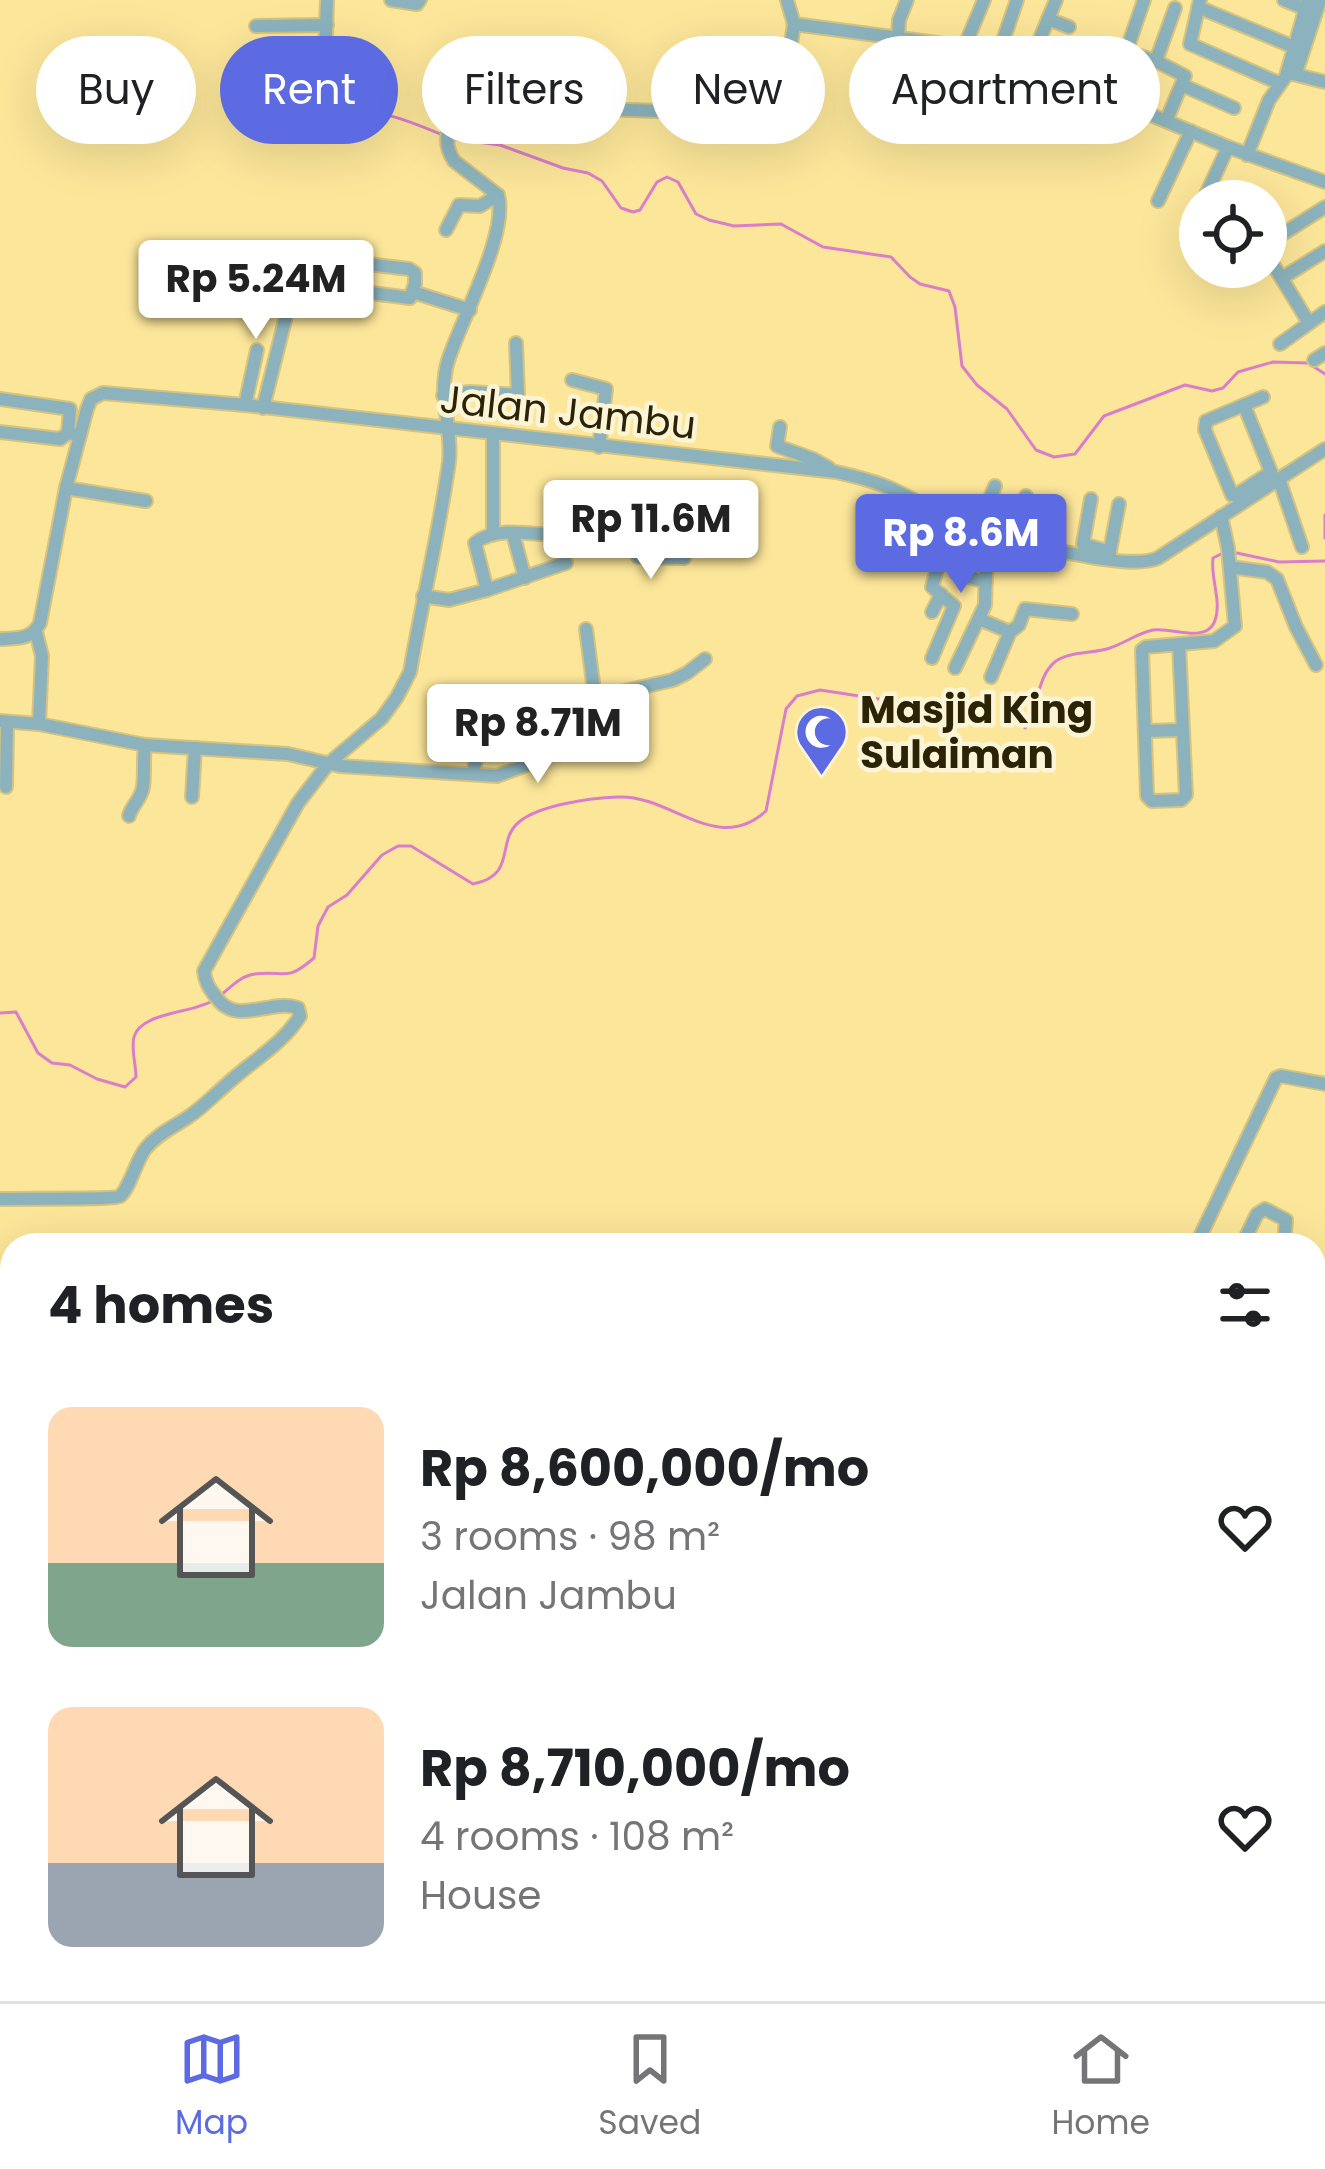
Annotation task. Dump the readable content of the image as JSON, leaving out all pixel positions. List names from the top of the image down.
{
  "streets": {
    "street": ["Jalan Jambu"]
  },
  "places": {
    "mosque": ["Masjid King Sulaiman"]
  },
  "page": {
    "chip": [
      "Buy",
      "Rent",
      "Filters",
      "New",
      "Apartment"
    ],
    "price": [
      "Rp 5.24M",
      "Rp 11.6M",
      "Rp 8.6M",
      "Rp 8.71M"
    ],
    "heading": "4 homes",
    "list": [
      {
        "name": "Rp 8,600,000/mo",
        "note": "3 rooms · 98 m² · Jalan Jambu"
      },
      {
        "name": "Rp 8,710,000/mo",
        "note": "4 rooms · 108 m² · House"
      }
    ],
    "tabs": ["Map", "Saved", "Home"]
  }
}
